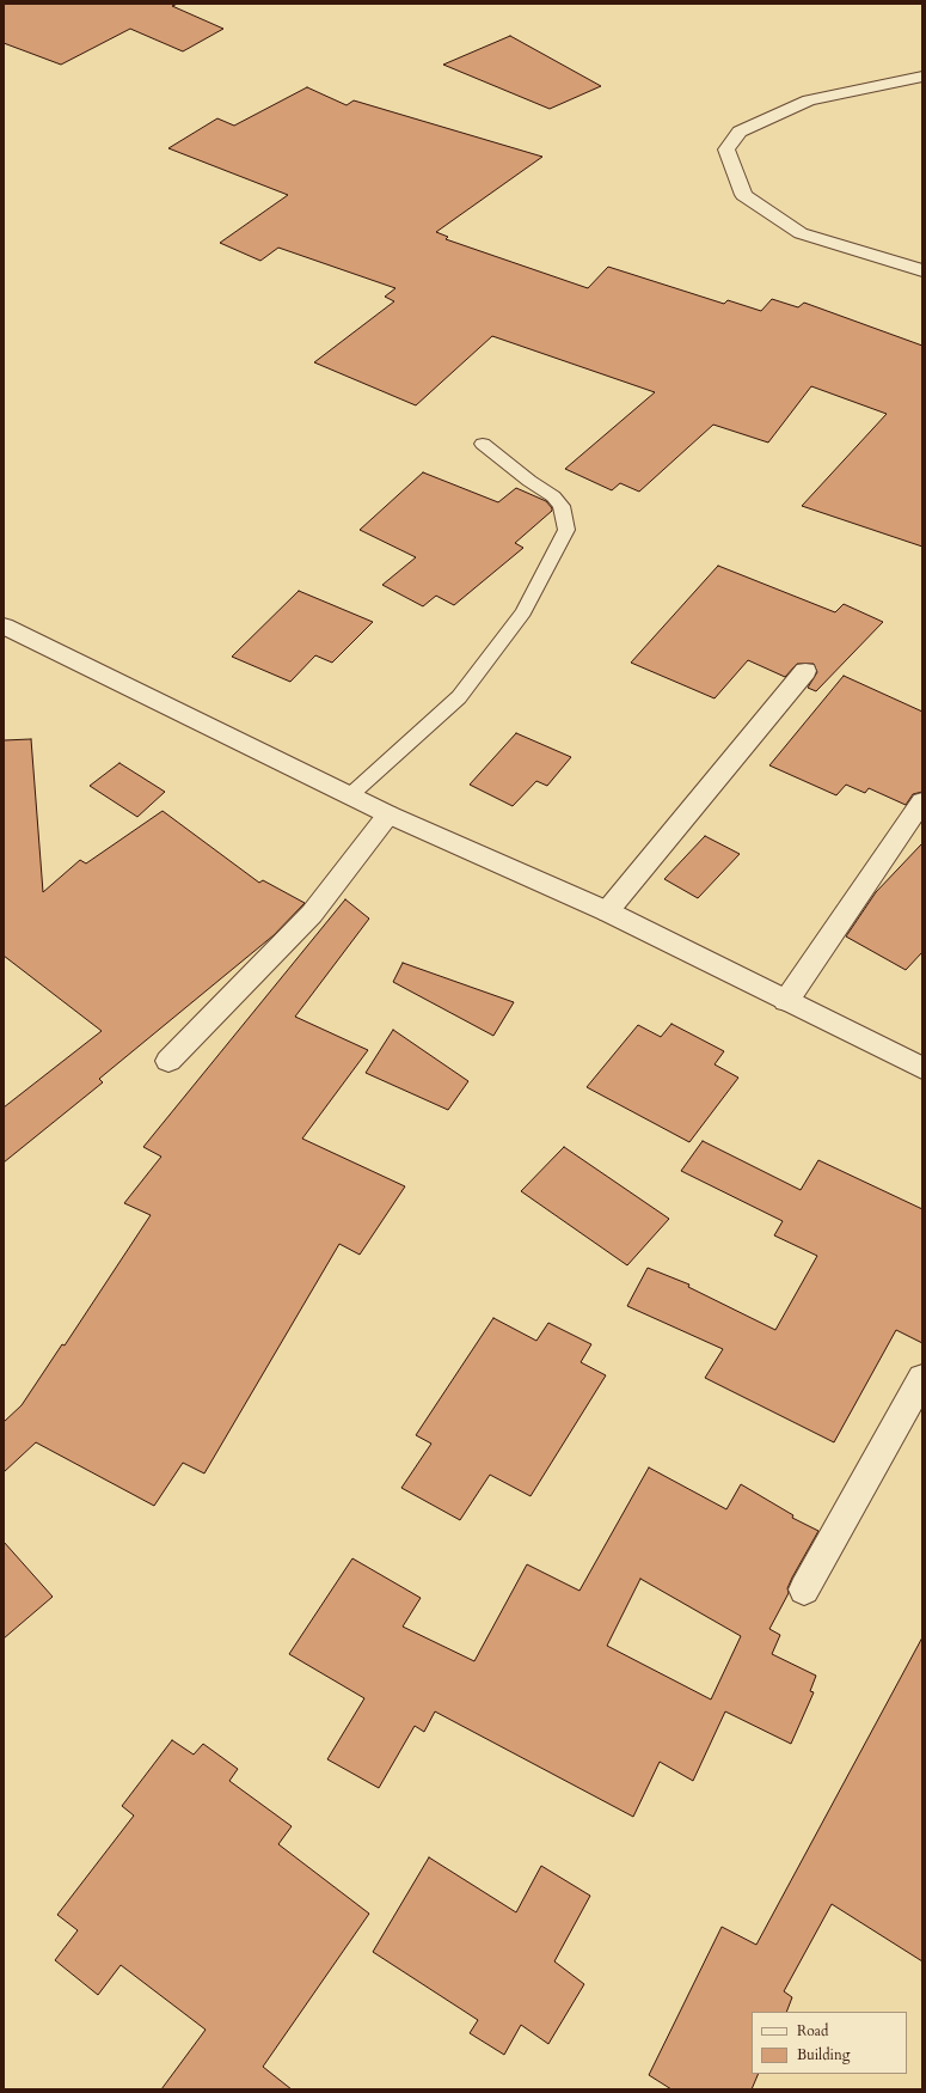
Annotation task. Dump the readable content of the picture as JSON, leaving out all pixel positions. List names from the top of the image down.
{
  "legend": ["Road", "Building"]
}
